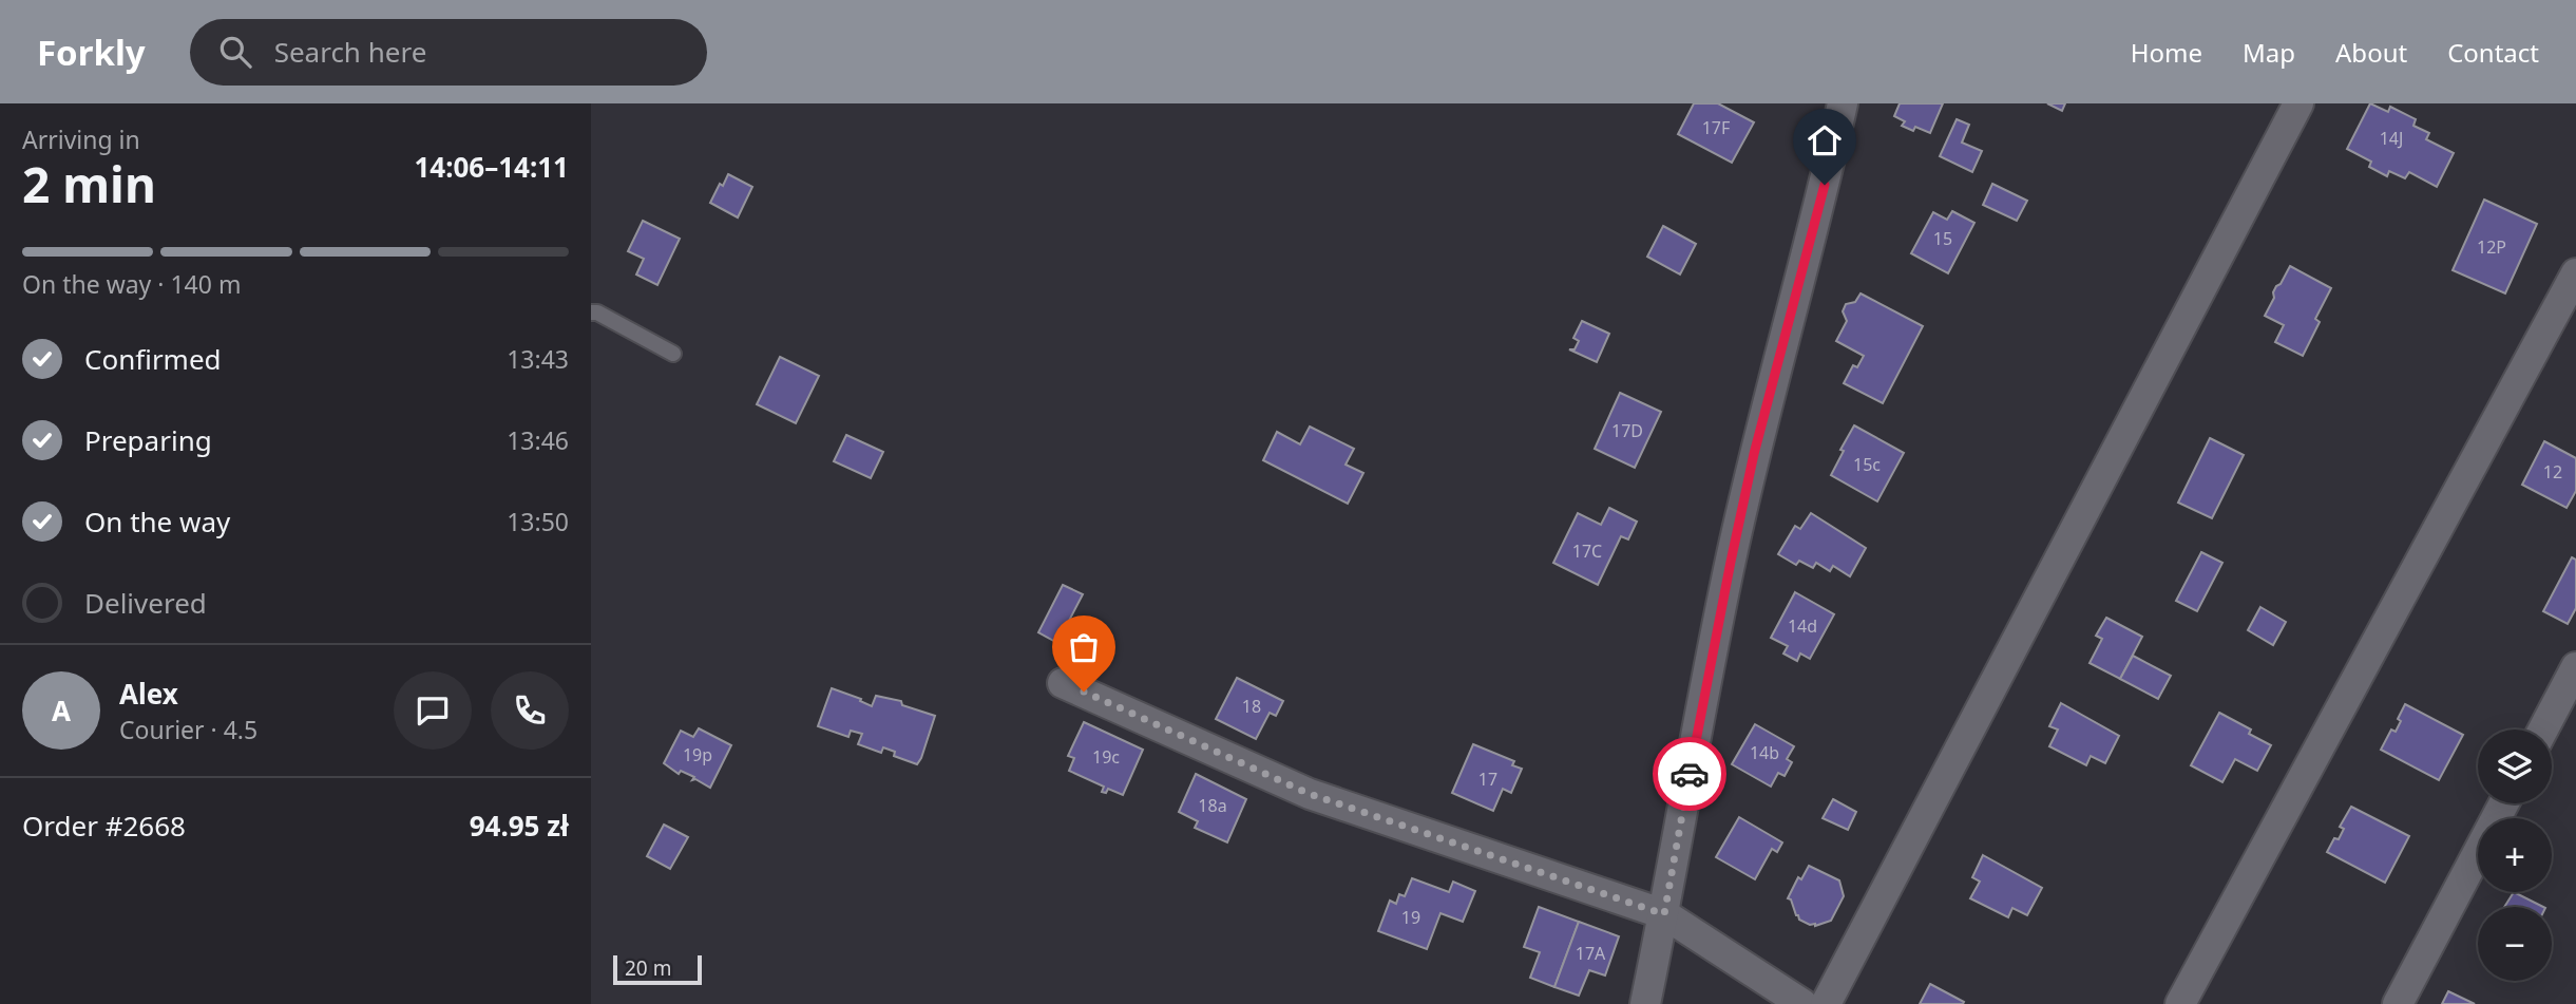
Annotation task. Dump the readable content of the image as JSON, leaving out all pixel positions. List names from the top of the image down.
{
  "house_numbers": [
    "17F",
    "14J",
    "15",
    "12P",
    "17D",
    "15c",
    "12",
    "17C",
    "14d",
    "18",
    "14b",
    "19p",
    "19c",
    "17",
    "18a",
    "19",
    "17A"
  ],
  "scale_bar": "20 m",
  "page": {
    "header": "Forkly",
    "search": "Search here",
    "nav": [
      "Home",
      "Map",
      "About",
      "Contact"
    ],
    "heading": ["2 min", "Arriving in", "14:06–14:11"],
    "panel": [
      "Alex",
      "Courier · 4.5",
      "Order #2668",
      "94.95 zł"
    ],
    "bar": "On the way · 140 m",
    "list": [
      ["Confirmed", "13:43"],
      ["Preparing", "13:46"],
      ["On the way", "13:50"],
      "Delivered"
    ],
    "round": "A",
    "map_buttons": ["+", "−"],
    "scale": "20 m"
  }
}
